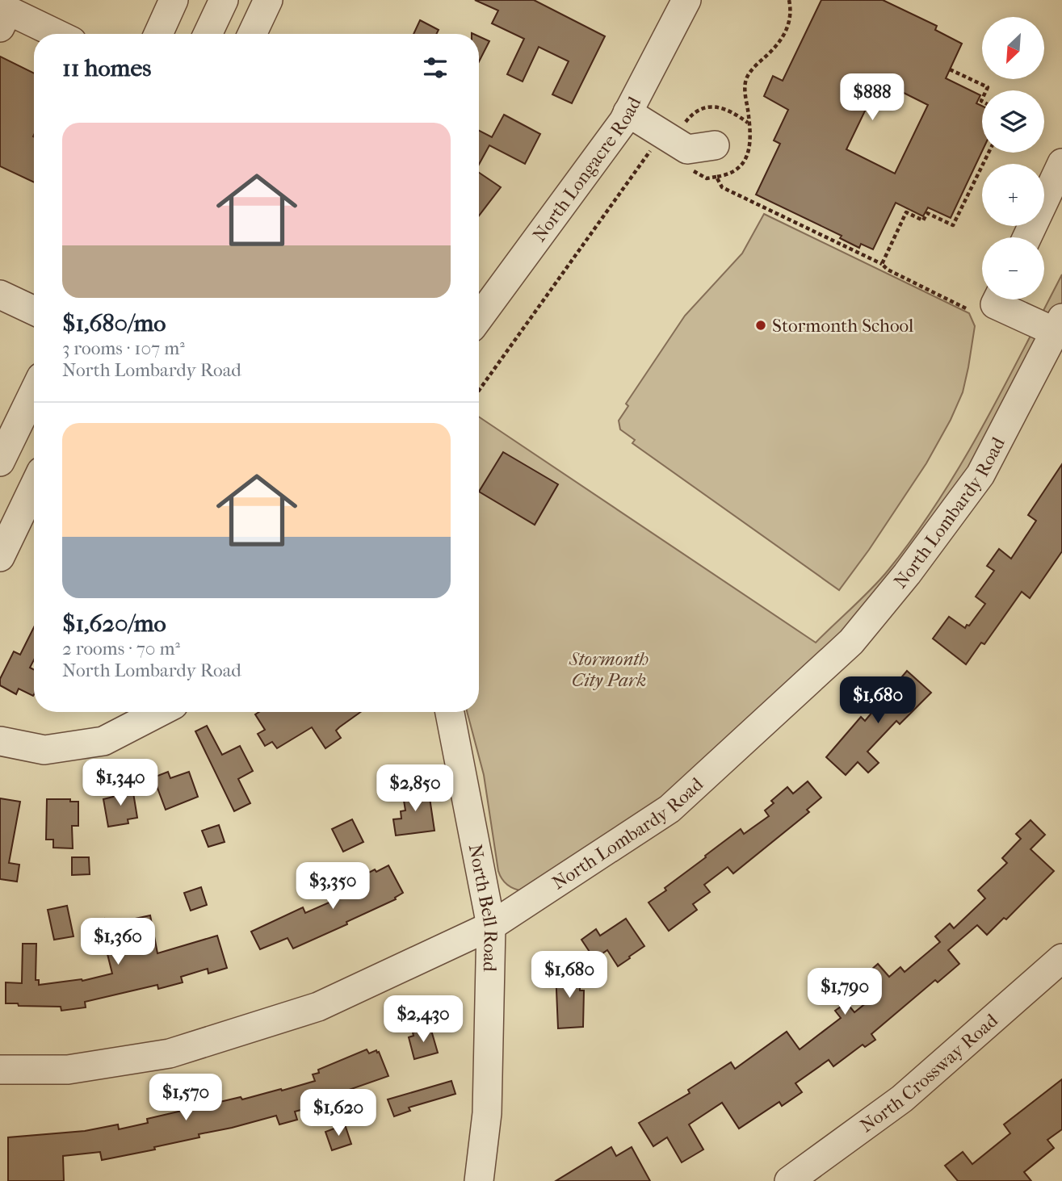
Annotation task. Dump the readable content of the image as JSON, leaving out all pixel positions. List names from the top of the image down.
{
  "streets": {
    "street": [
      "North Longacre Road",
      "North Lombardy Road",
      "North Bell Road",
      "North Crossway Road"
    ]
  },
  "crossings": [
    ["North Lombardy Road", "North Bell Road"]
  ],
  "parks": ["Stormonth City Park"],
  "places": ["Stormonth School"],
  "north": "bottom left",
  "page": {
    "map_buttons": ["+", "−"],
    "heading": "11 homes",
    "price": [
      "$888",
      "$1,680",
      "$1,340",
      "$2,850",
      "$3,350",
      "$1,360",
      "$1,680",
      "$1,790",
      "$2,430",
      "$1,570",
      "$1,620"
    ],
    "list": [
      {
        "name": "$1,680/mo",
        "note": "3 rooms · 107 m² · North Lombardy Road"
      },
      {
        "name": "$1,620/mo",
        "note": "2 rooms · 70 m² · North Lombardy Road"
      }
    ]
  }
}
